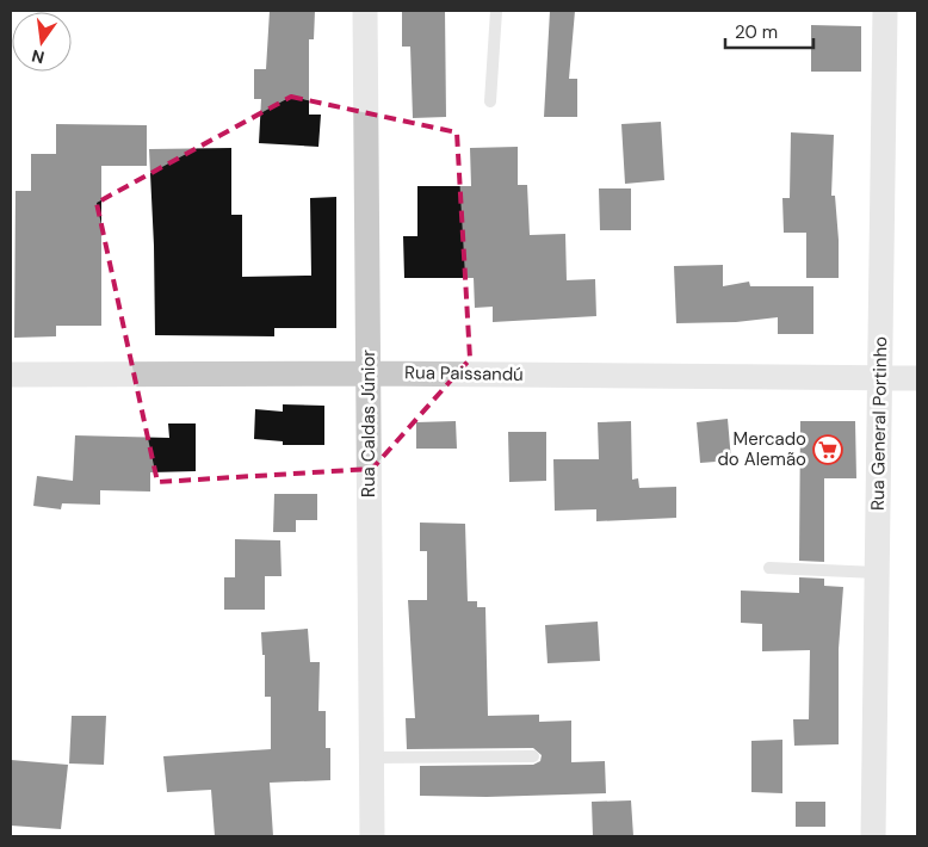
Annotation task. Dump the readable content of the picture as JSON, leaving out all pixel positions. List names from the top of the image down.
{
  "streets": {
    "street": ["Rua Paissandú", "Rua Caldas Júnior", "Rua General Portinho"]
  },
  "crossings": [
    ["Rua Paissandú", "Rua Caldas Júnior"],
    ["Rua Paissandú", "Rua General Portinho"]
  ],
  "places": {
    "supermarket": ["Mercado do Alemão"]
  },
  "scale_bar": "20 m",
  "north": "bottom"
}
